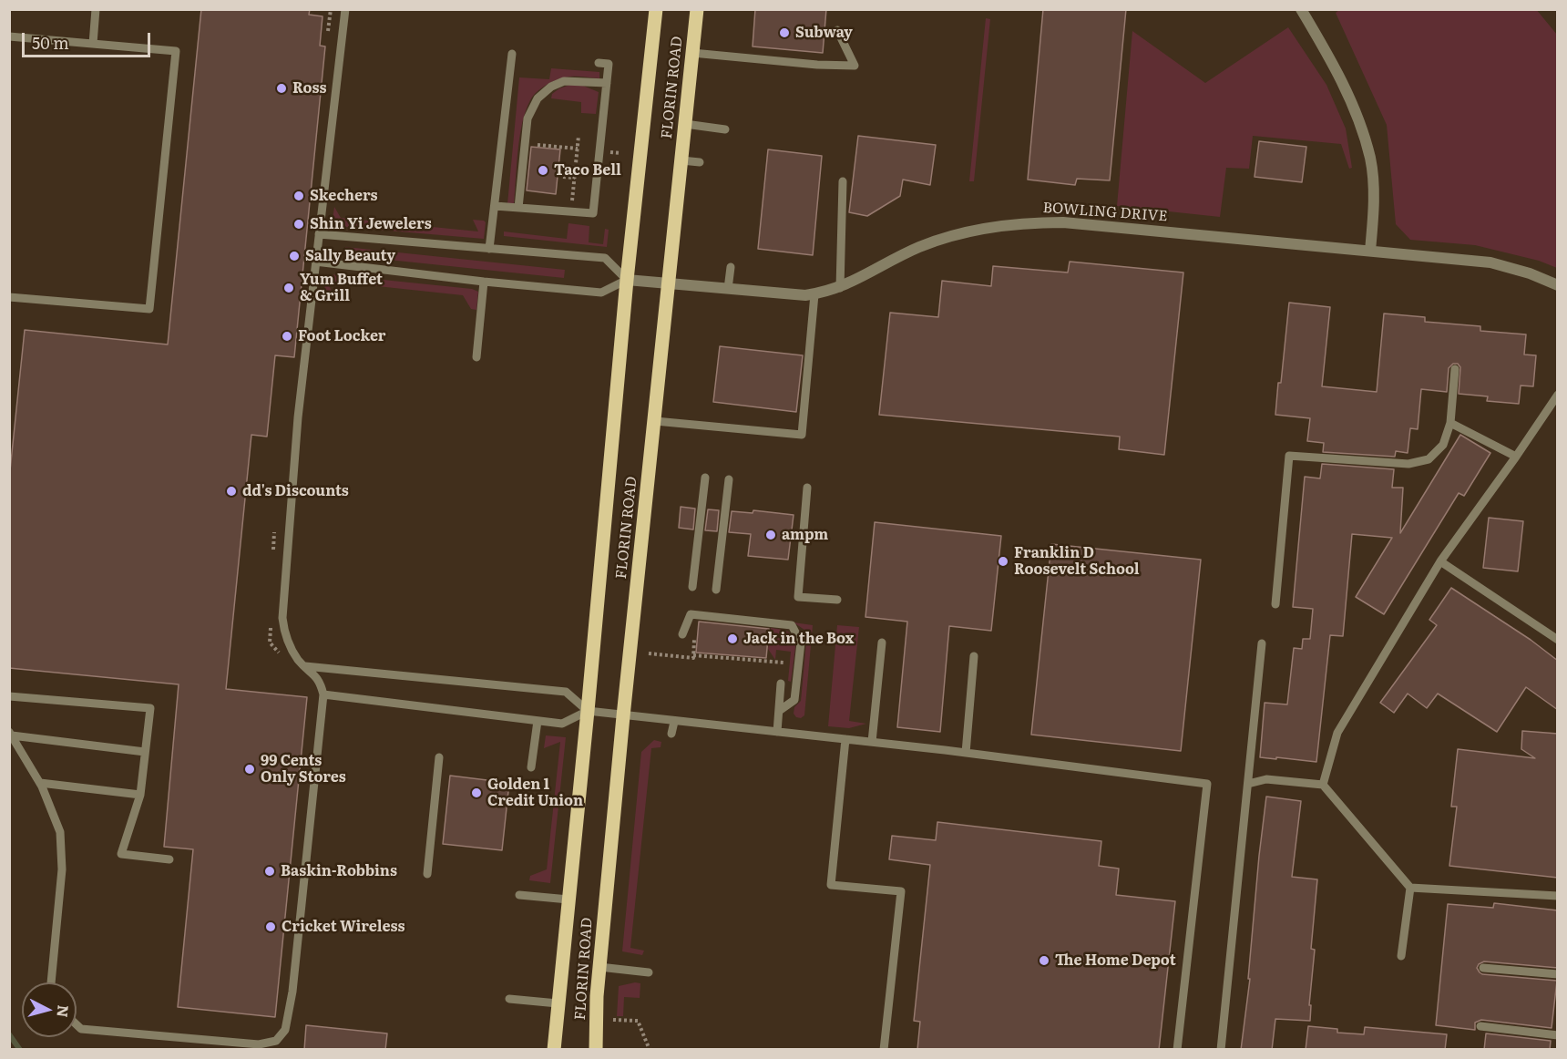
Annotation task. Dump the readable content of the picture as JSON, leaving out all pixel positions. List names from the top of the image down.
{
  "streets": {
    "main road": ["FLORIN ROAD"],
    "street": ["BOWLING DRIVE"]
  },
  "crossings": [
    ["FLORIN ROAD", "BOWLING DRIVE"]
  ],
  "places": [
    "Subway",
    "Ross",
    "Taco Bell",
    "Skechers",
    "Shin Yi Jewelers",
    "Sally Beauty",
    "Yum Buffet & Grill",
    "Foot Locker",
    "dd's Discounts",
    "ampm",
    "Franklin D Roosevelt School",
    "Jack in the Box",
    "99 Cents Only Stores",
    "Golden 1 Credit Union",
    "Baskin-Robbins",
    "Cricket Wireless",
    "The Home Depot"
  ],
  "scale_bar": "50 m",
  "north": "right"
}
